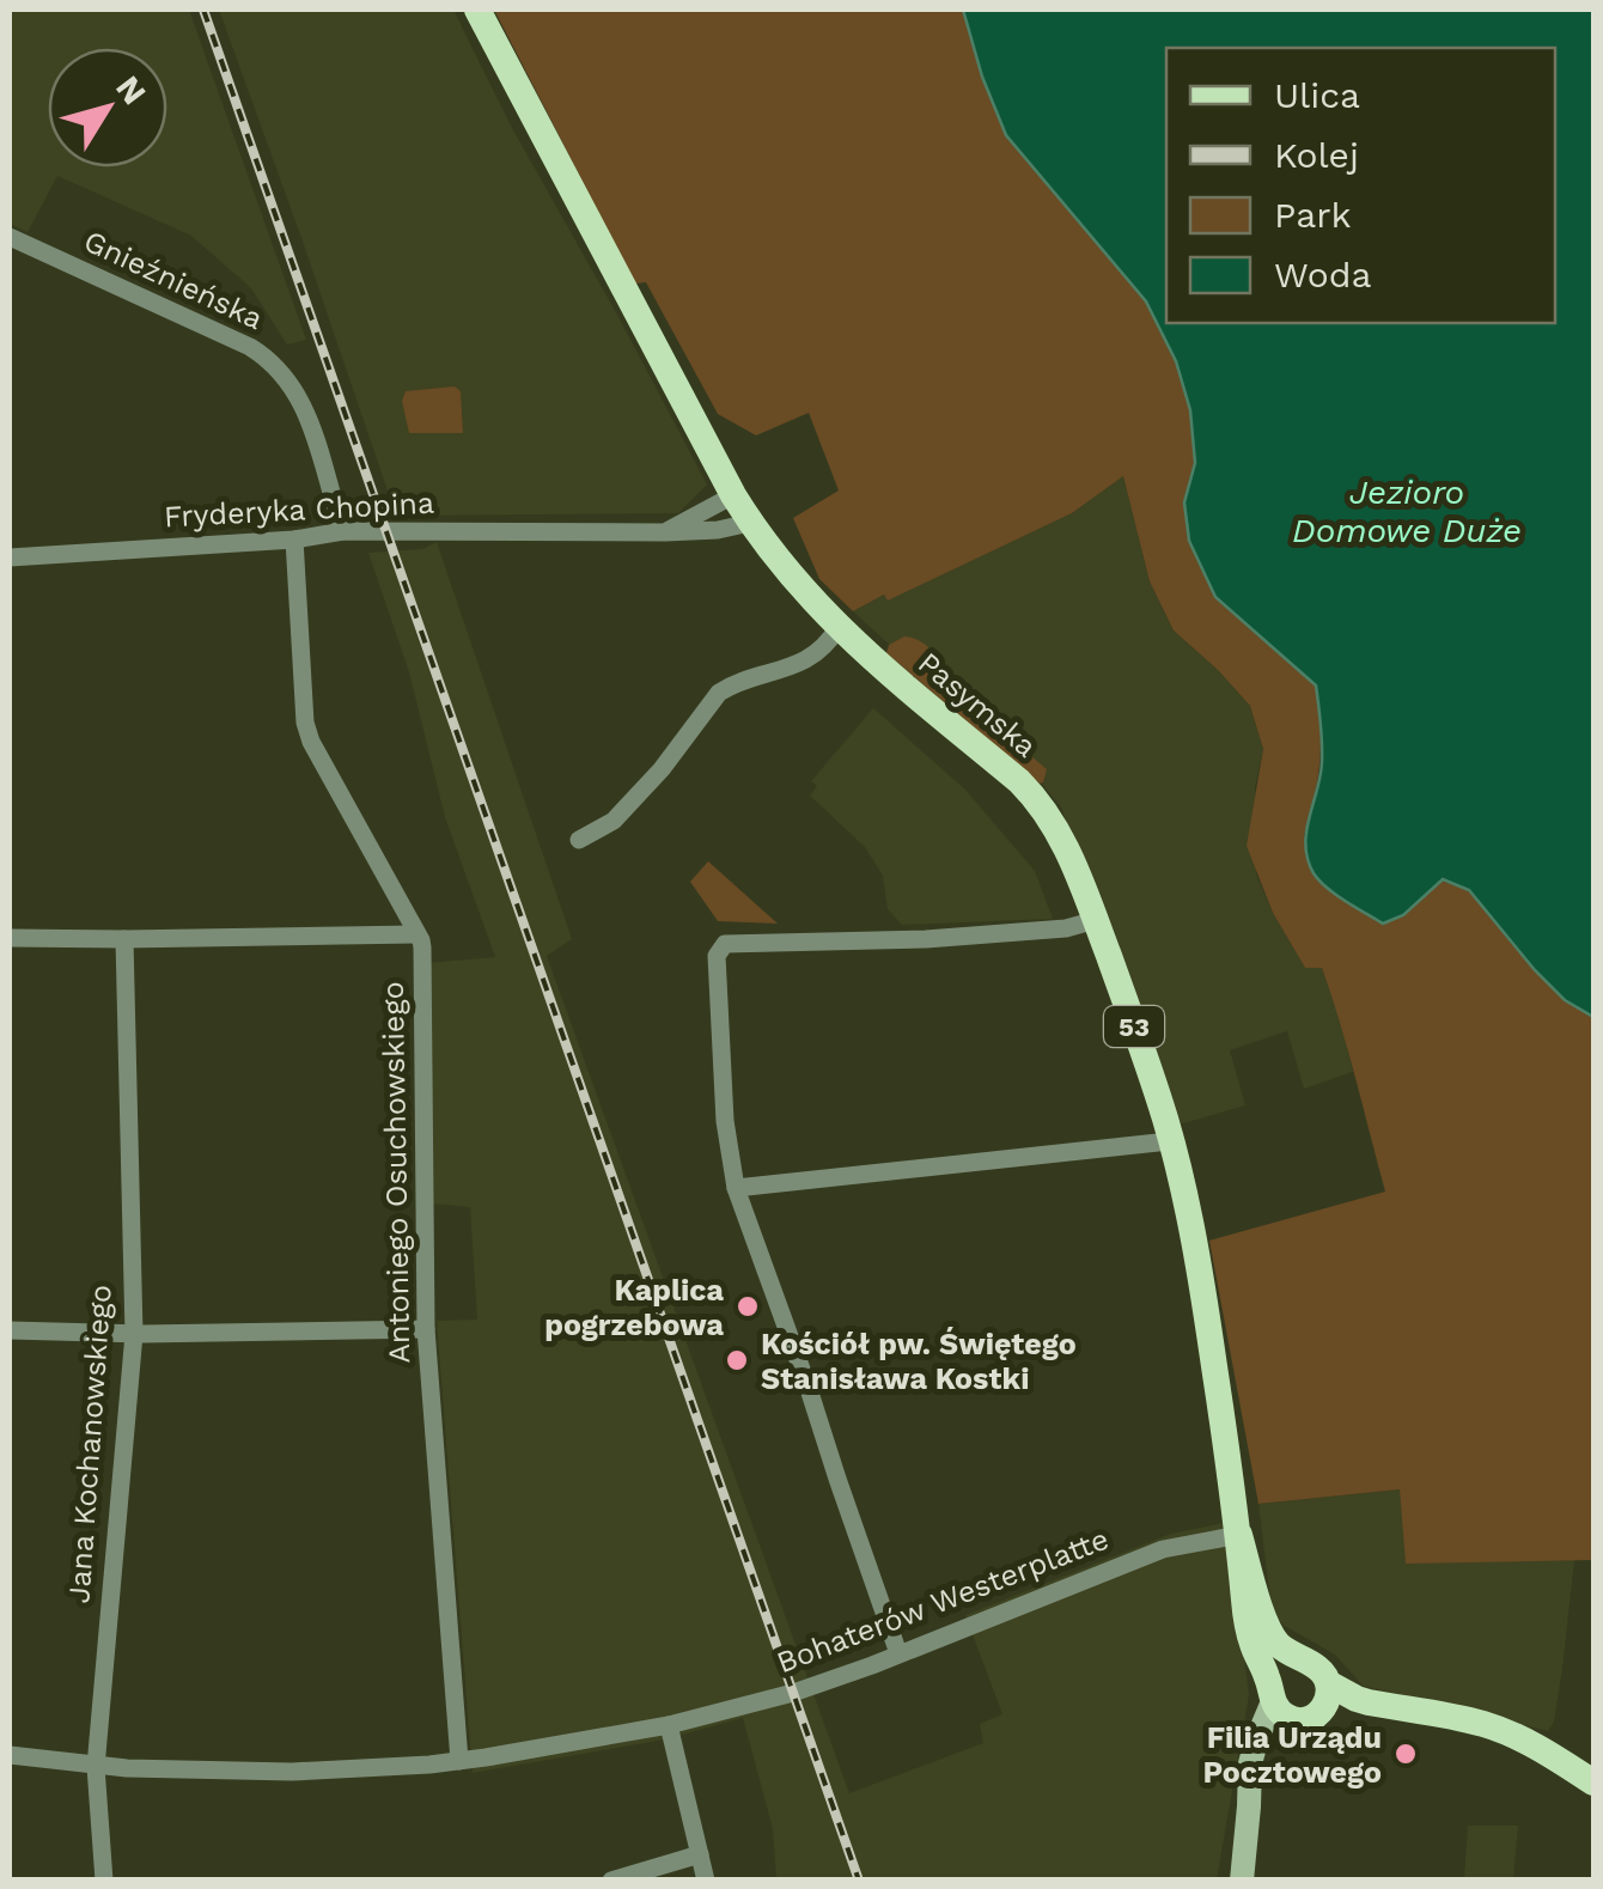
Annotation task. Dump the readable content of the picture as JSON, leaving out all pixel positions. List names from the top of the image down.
{
  "streets": {
    "main road": ["Pasymska", "53"],
    "street": [
      "Gnieźnieńska",
      "Fryderyka Chopina",
      "Antoniego Osuchowskiego",
      "Jana Kochanowskiego",
      "Bohaterów Westerplatte"
    ]
  },
  "crossings": [
    ["Gnieźnieńska", "Fryderyka Chopina"],
    ["Fryderyka Chopina", "Pasymska"],
    ["Fryderyka Chopina", "Antoniego Osuchowskiego"],
    ["Pasymska", "53"],
    ["Pasymska", "Bohaterów Westerplatte"],
    ["Antoniego Osuchowskiego", "Bohaterów Westerplatte"],
    ["Jana Kochanowskiego", "Bohaterów Westerplatte"]
  ],
  "water": ["Jezioro Domowe Duże"],
  "places": ["Kaplica pogrzebowa", "Kościół pw. Świętego Stanisława Kostki", "Filia Urządu Pocztowego"],
  "legend": [
    "Ulica",
    "Kolej",
    "Park",
    "Woda"
  ],
  "north": "top right"
}
